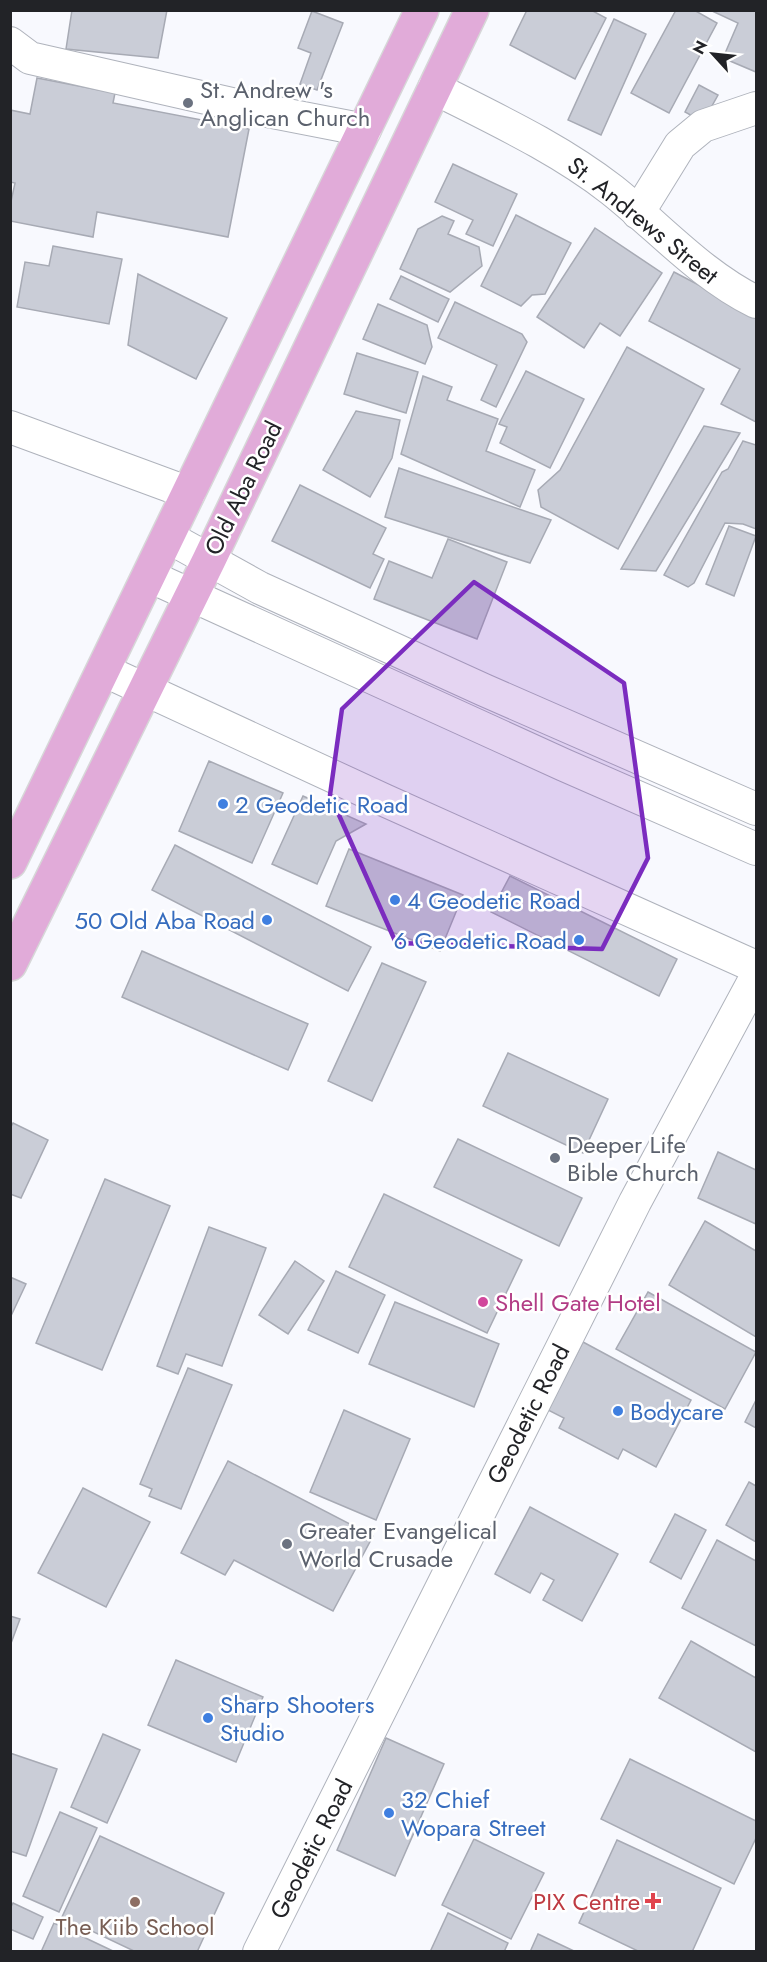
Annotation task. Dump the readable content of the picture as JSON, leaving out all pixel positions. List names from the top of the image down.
{
  "streets": {
    "main road": ["Old Aba Road"],
    "street": ["St. Andrews Street", "Geodetic Road"]
  },
  "crossings": [
    ["St. Andrews Street", "Old Aba Road"]
  ],
  "places": {
    "other": [
      "St. Andrew 's Anglican Church",
      "2 Geodetic Road",
      "4 Geodetic Road",
      "50 Old Aba Road",
      "6 Geodetic Road",
      "Deeper Life Bible Church",
      "Shell Gate Hotel",
      "Bodycare",
      "Greater Evangelical World Crusade",
      "Sharp Shooters Studio",
      "32 Chief Wopara Street",
      "The Kiib School"
    ],
    "health": ["PIX Centre"]
  },
  "north": "top left"
}
